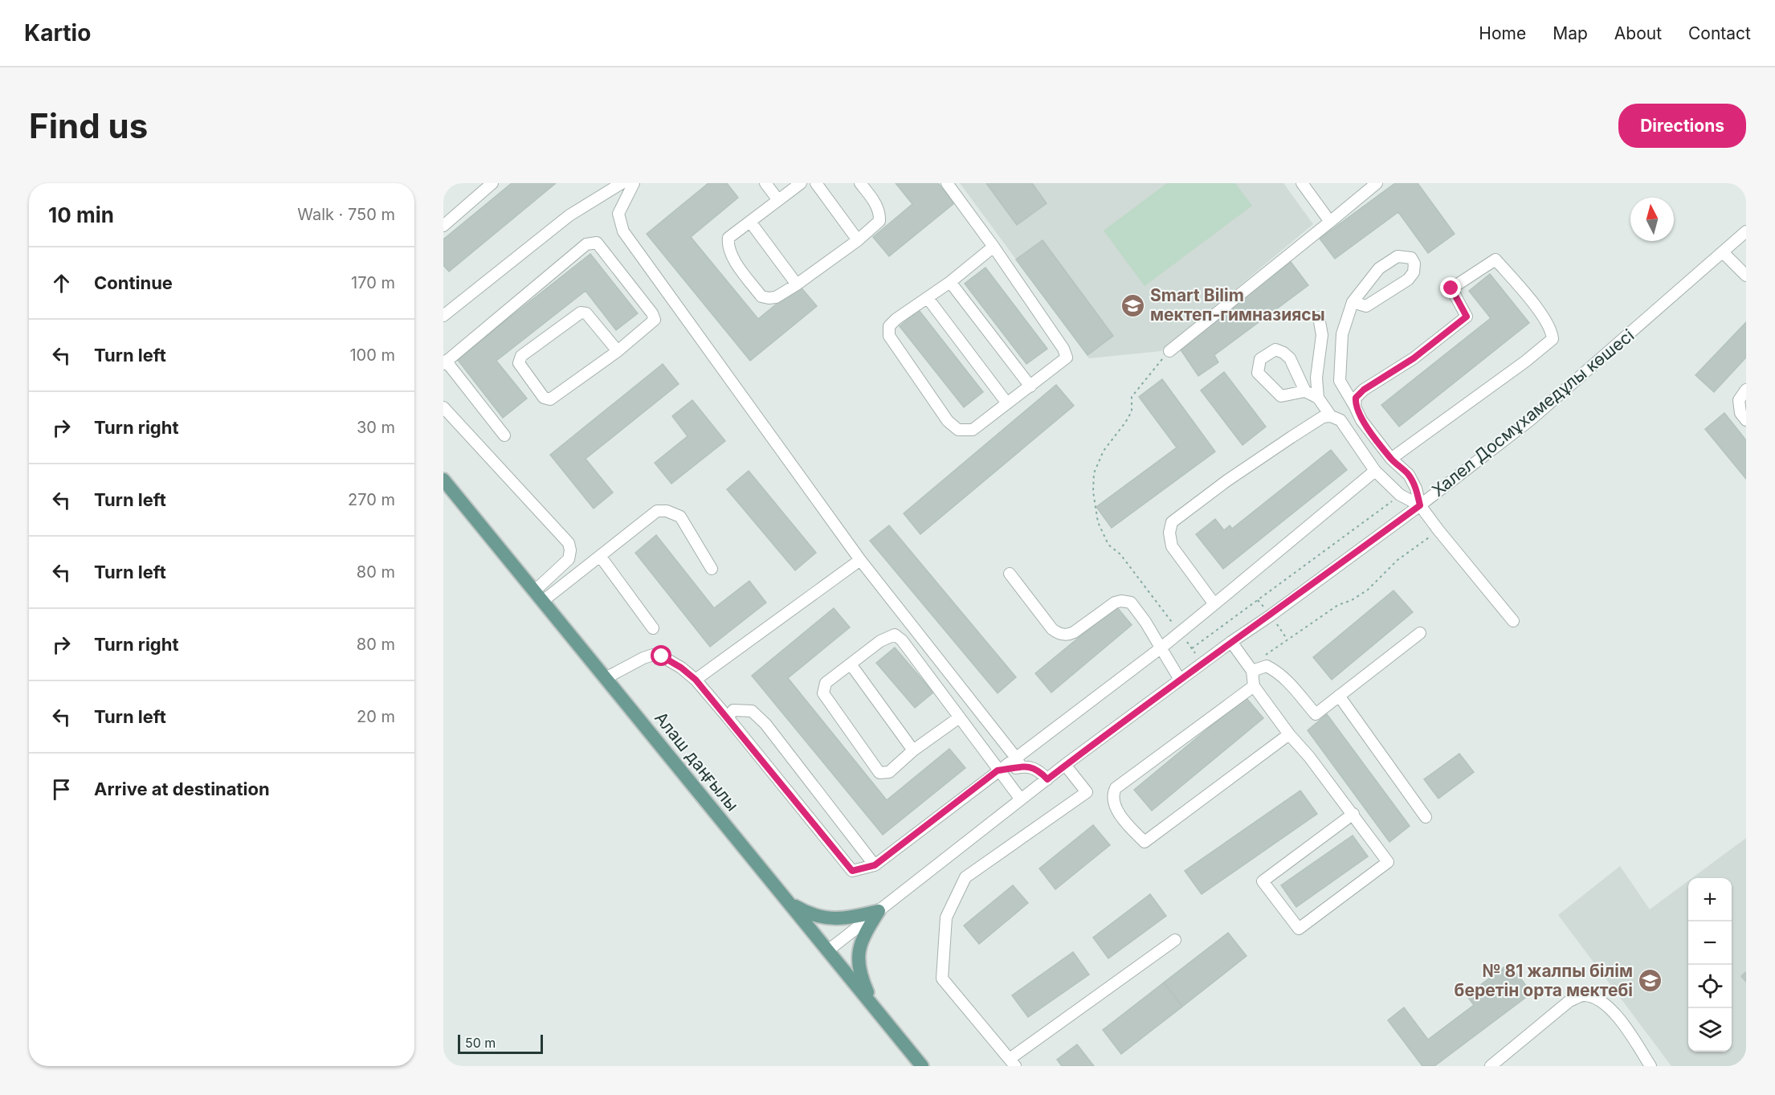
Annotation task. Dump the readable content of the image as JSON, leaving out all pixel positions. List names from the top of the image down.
{
  "streets": {
    "main road": ["Алаш даңғылы"],
    "street": ["Халел Досмұхамедұлы көшесі"]
  },
  "crossings": [
    ["Халел Досмұхамедұлы көшесі", "Алаш даңғылы"]
  ],
  "places": {
    "school or university": ["Smart Bilim мектеп-гимназиясы", "№ 81 жалпы білім беретін орта мектебі"]
  },
  "scale_bar": "50 m",
  "north": "top",
  "page": {
    "header": "Kartio",
    "nav": [
      "Home",
      "Map",
      "About",
      "Contact"
    ],
    "buttons": "Directions",
    "title": "Find us",
    "heading": ["10 min", "Walk · 750 m"],
    "list": [
      ["Continue", "170 m"],
      ["Turn left", "100 m"],
      ["Turn right", "30 m"],
      ["Turn left", "270 m"],
      ["Turn left", "80 m"],
      ["Turn right", "80 m"],
      ["Turn left", "20 m"],
      "Arrive at destination"
    ],
    "map_buttons": ["+", "−"],
    "scale": "50 m"
  }
}
